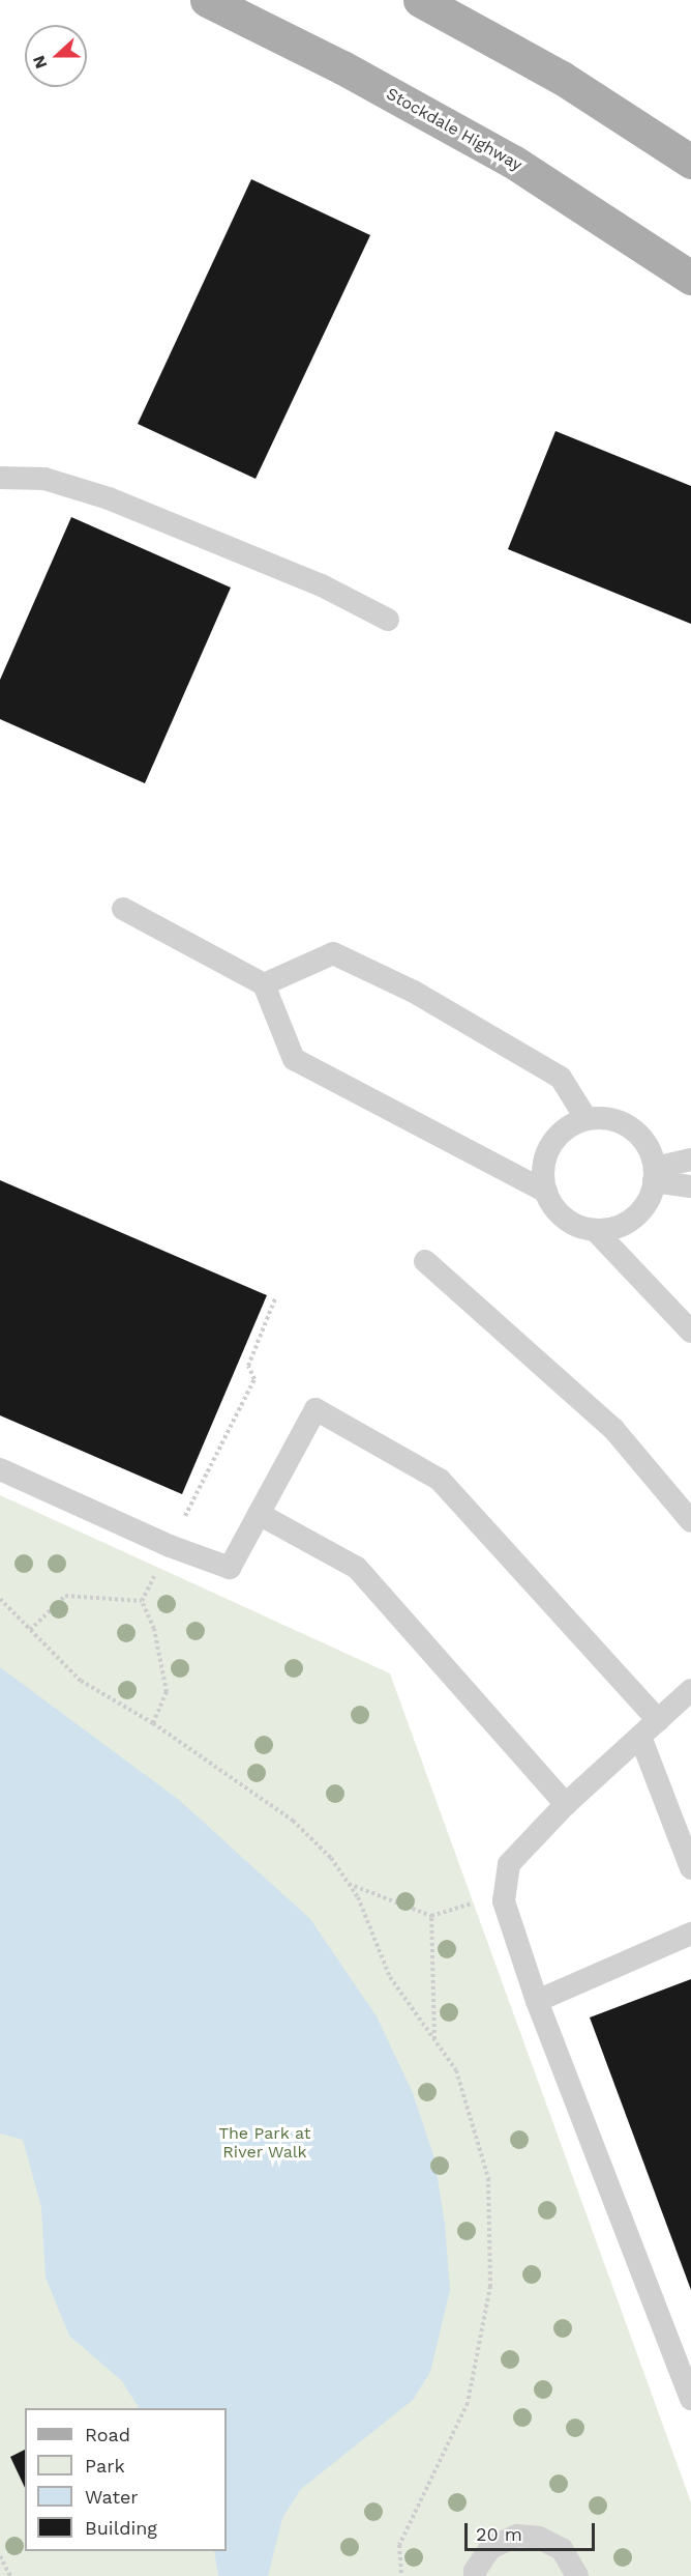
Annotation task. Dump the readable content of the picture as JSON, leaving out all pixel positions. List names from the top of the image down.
{
  "streets": {
    "main road": ["Stockdale Highway"]
  },
  "parks": ["The Park at River Walk"],
  "legend": [
    "Road",
    "Park",
    "Water",
    "Building"
  ],
  "scale_bar": "20 m",
  "north": "left"
}
